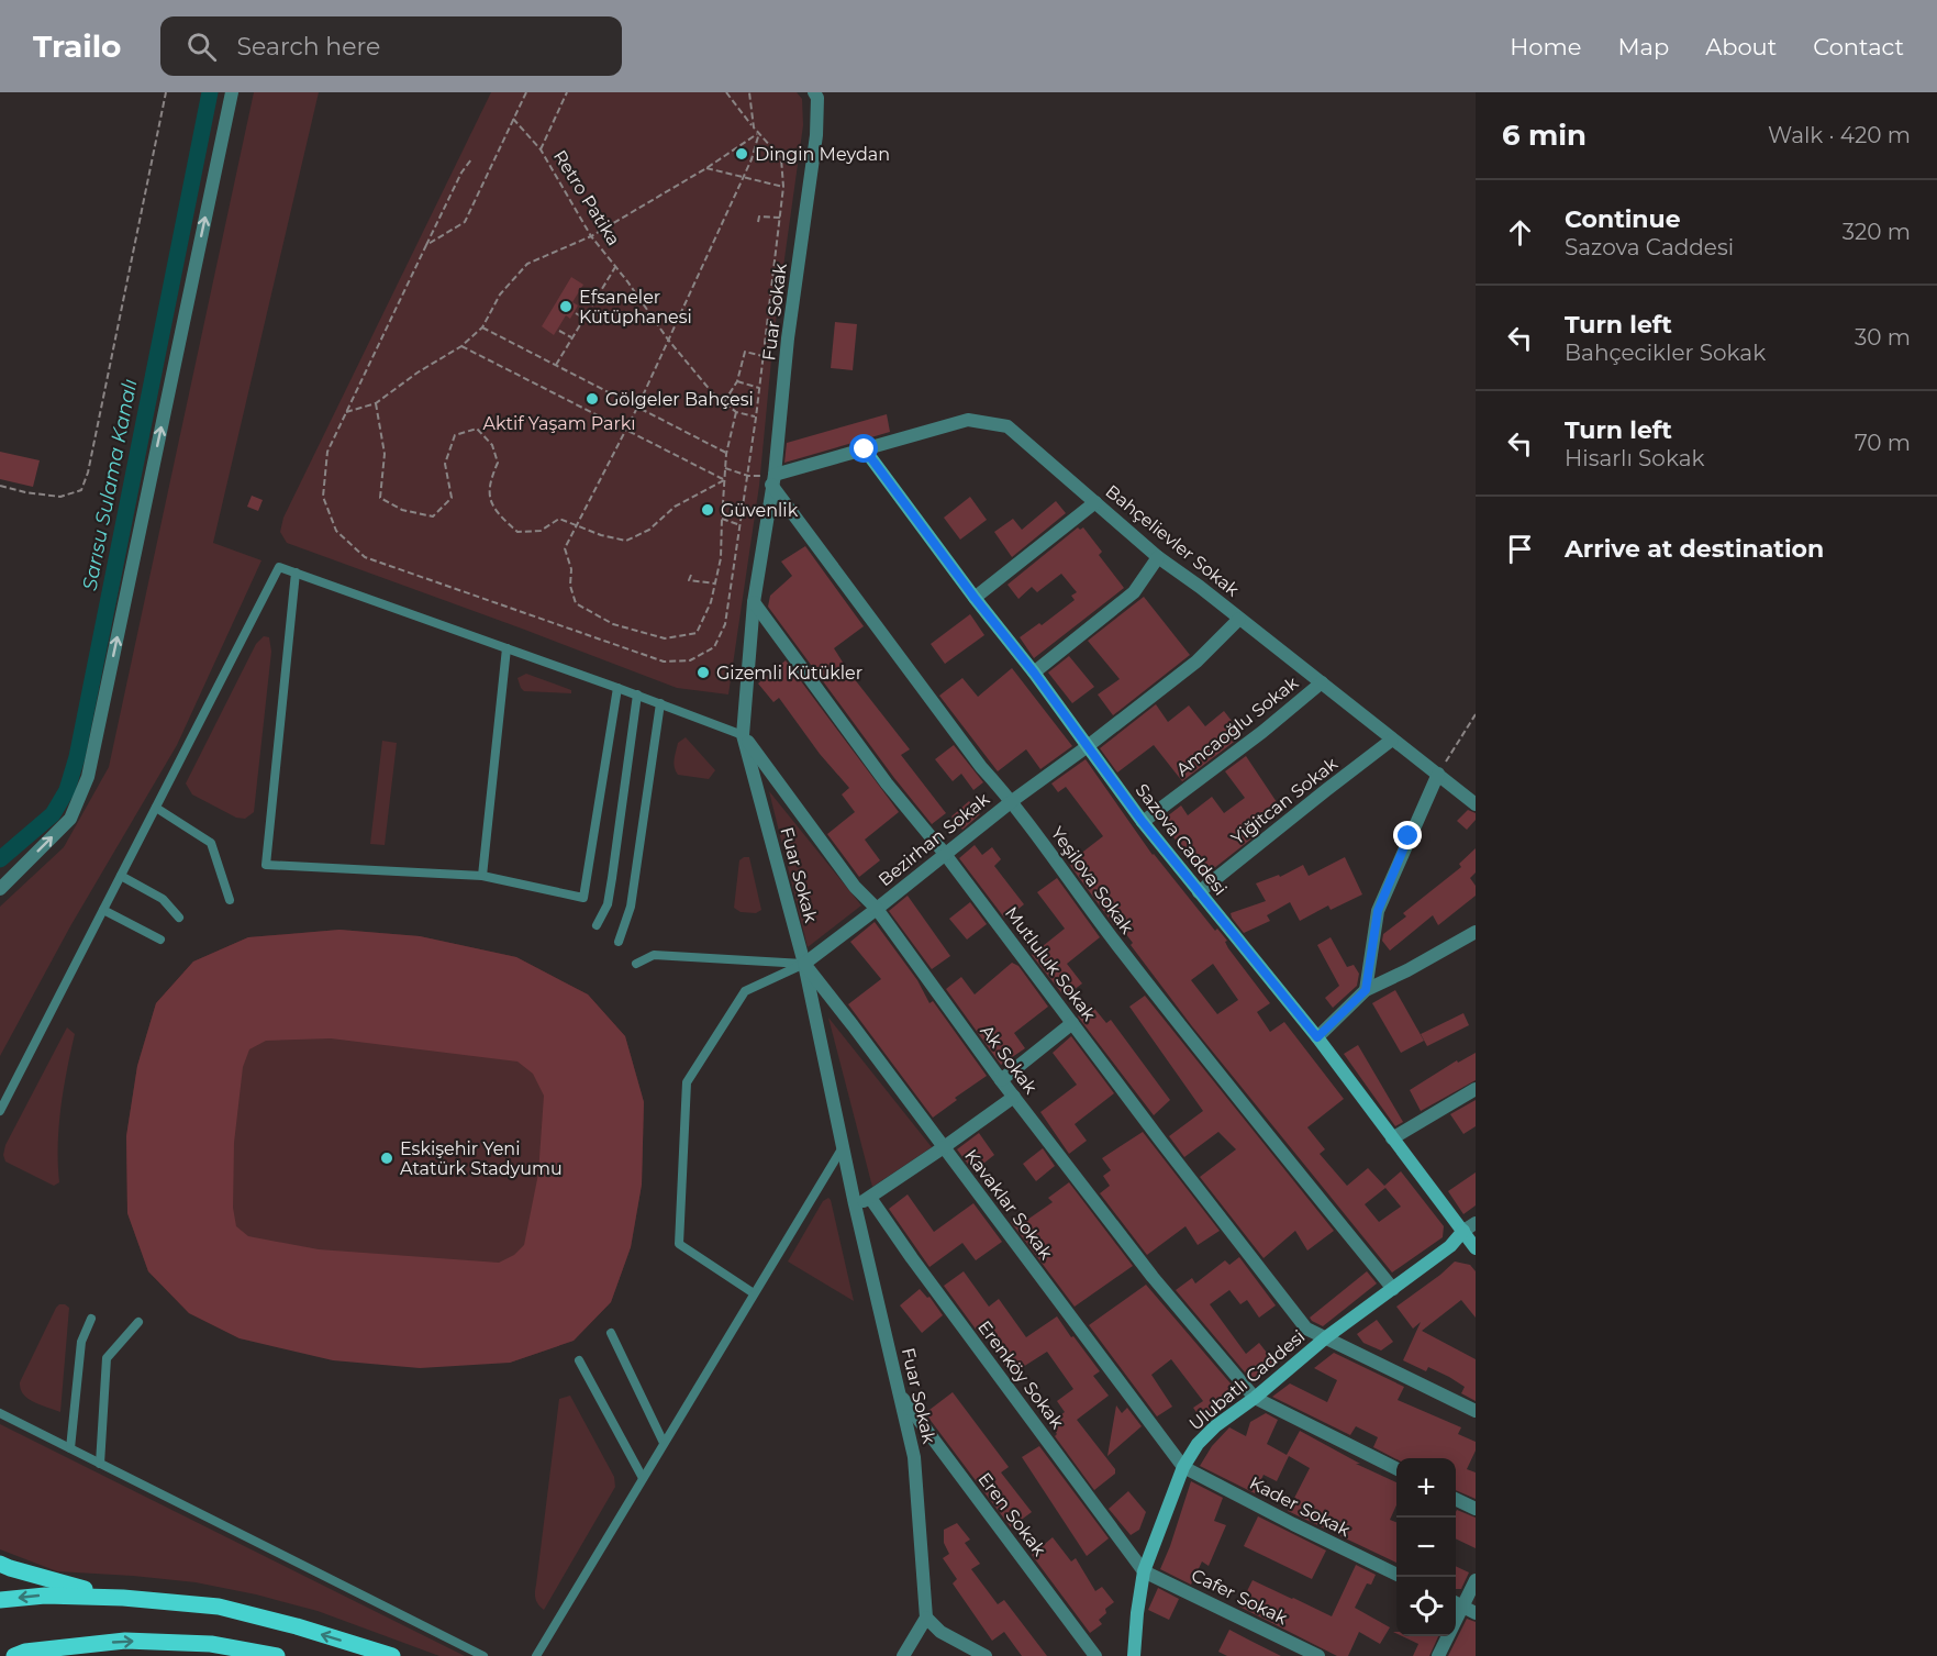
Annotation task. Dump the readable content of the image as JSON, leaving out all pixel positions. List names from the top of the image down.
{
  "streets": {
    "street": [
      "Fuar Sokak",
      "Bahçelievler Sokak",
      "Amcaoğlu Sokak",
      "Yiğitcan Sokak",
      "Bezirhan Sokak",
      "Sazova Caddesi",
      "Yeşilova Sokak",
      "Mutluluk Sokak",
      "Ak Sokak",
      "Kavaklar Sokak",
      "Erenköy Sokak",
      "Ulubatlı Caddesi",
      "Kader Sokak",
      "Eren Sokak",
      "Cafer Sokak"
    ],
    "path": ["Retro Patika"]
  },
  "crossings": [
    ["Fuar Sokak", "Bahçelievler Sokak"],
    ["Fuar Sokak", "Bezirhan Sokak"],
    ["Fuar Sokak", "Yeşilova Sokak"],
    ["Fuar Sokak", "Mutluluk Sokak"],
    ["Fuar Sokak", "Ak Sokak"],
    ["Fuar Sokak", "Kavaklar Sokak"],
    ["Fuar Sokak", "Eren Sokak"],
    ["Bahçelievler Sokak", "Amcaoğlu Sokak"],
    ["Bahçelievler Sokak", "Yiğitcan Sokak"],
    ["Bahçelievler Sokak", "Bezirhan Sokak"],
    ["Bahçelievler Sokak", "Sazova Caddesi"],
    ["Bahçelievler Sokak", "Yeşilova Sokak"],
    ["Amcaoğlu Sokak", "Sazova Caddesi"],
    ["Yiğitcan Sokak", "Sazova Caddesi"],
    ["Bezirhan Sokak", "Sazova Caddesi"],
    ["Bezirhan Sokak", "Yeşilova Sokak"],
    ["Bezirhan Sokak", "Mutluluk Sokak"],
    ["Bezirhan Sokak", "Ak Sokak"],
    ["Bezirhan Sokak", "Kavaklar Sokak"],
    ["Sazova Caddesi", "Ulubatlı Caddesi"],
    ["Yeşilova Sokak", "Ulubatlı Caddesi"],
    ["Mutluluk Sokak", "Ulubatlı Caddesi"],
    ["Ak Sokak", "Ulubatlı Caddesi"],
    ["Kavaklar Sokak", "Ulubatlı Caddesi"],
    ["Kavaklar Sokak", "Kader Sokak"],
    ["Erenköy Sokak", "Ulubatlı Caddesi"],
    ["Erenköy Sokak", "Cafer Sokak"],
    ["Ulubatlı Caddesi", "Kader Sokak"],
    ["Ulubatlı Caddesi", "Cafer Sokak"]
  ],
  "water": ["Sarısu Sulama Kanalı"],
  "parks": ["Aktif Yaşam Parkı"],
  "places": [
    "Dingin Meydan",
    "Efsaneler Kütüphanesi",
    "Gölgeler Bahçesi",
    "Güvenlik",
    "Gizemli Kütükler",
    "Eskişehir Yeni Atatürk Stadyumu"
  ],
  "page": {
    "header": "Trailo",
    "search": "Search here",
    "nav": [
      "Home",
      "Map",
      "About",
      "Contact"
    ],
    "heading": ["6 min", "Walk · 420 m"],
    "list": [
      ["Continue", "Sazova Caddesi", "320 m"],
      ["Turn left", "Bahçecikler Sokak", "30 m"],
      ["Turn left", "Hisarlı Sokak", "70 m"],
      "Arrive at destination"
    ],
    "map_buttons": ["+", "−"]
  }
}
